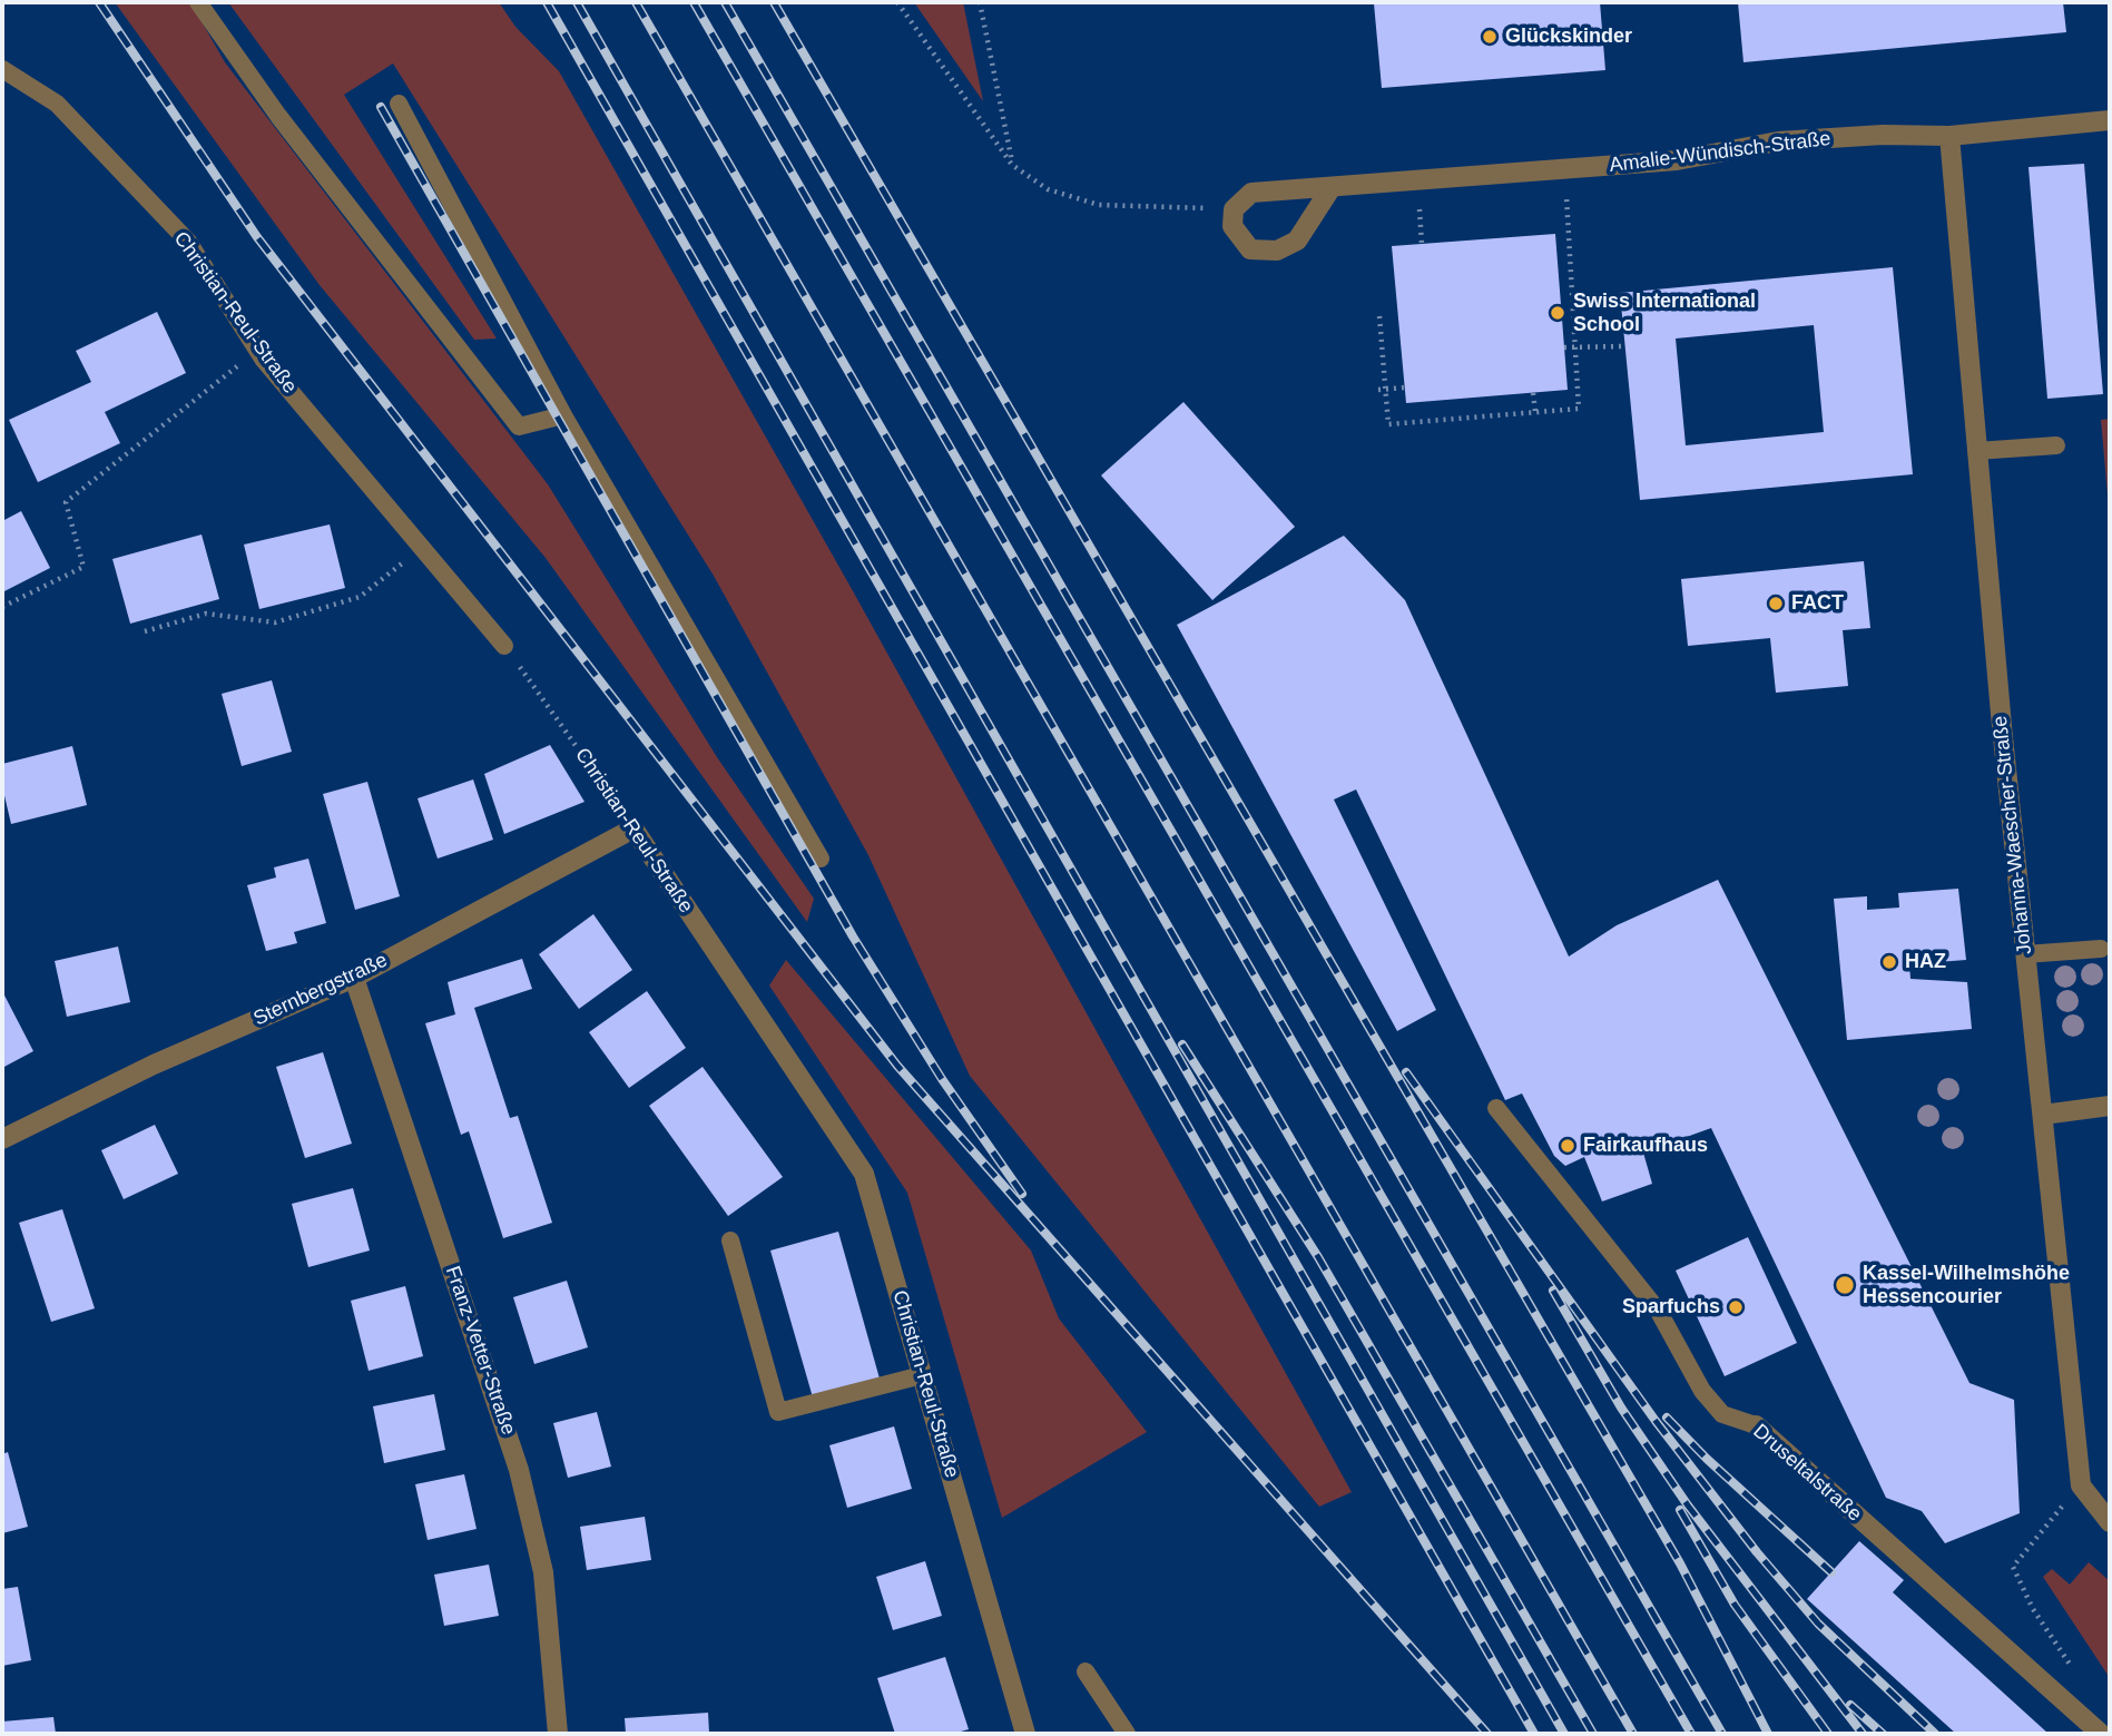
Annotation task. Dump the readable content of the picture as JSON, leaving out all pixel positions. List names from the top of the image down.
{
  "streets": {
    "street": [
      "Amalie-Wündisch-Straße",
      "Christian-Reul-Straße",
      "Johanna-Waescher-Straße",
      "Sternbergstraße",
      "Franz-Vetter-Straße",
      "Druseltalstraße"
    ]
  },
  "crossings": [
    ["Amalie-Wündisch-Straße", "Johanna-Waescher-Straße"],
    ["Christian-Reul-Straße", "Sternbergstraße"],
    ["Sternbergstraße", "Franz-Vetter-Straße"]
  ],
  "places": [
    "Glückskinder",
    "Swiss International School",
    "FACT",
    "HAZ",
    "Fairkaufhaus",
    "Kassel-Wilhelmshöhe Hessencourier",
    "Sparfuchs"
  ]
}
